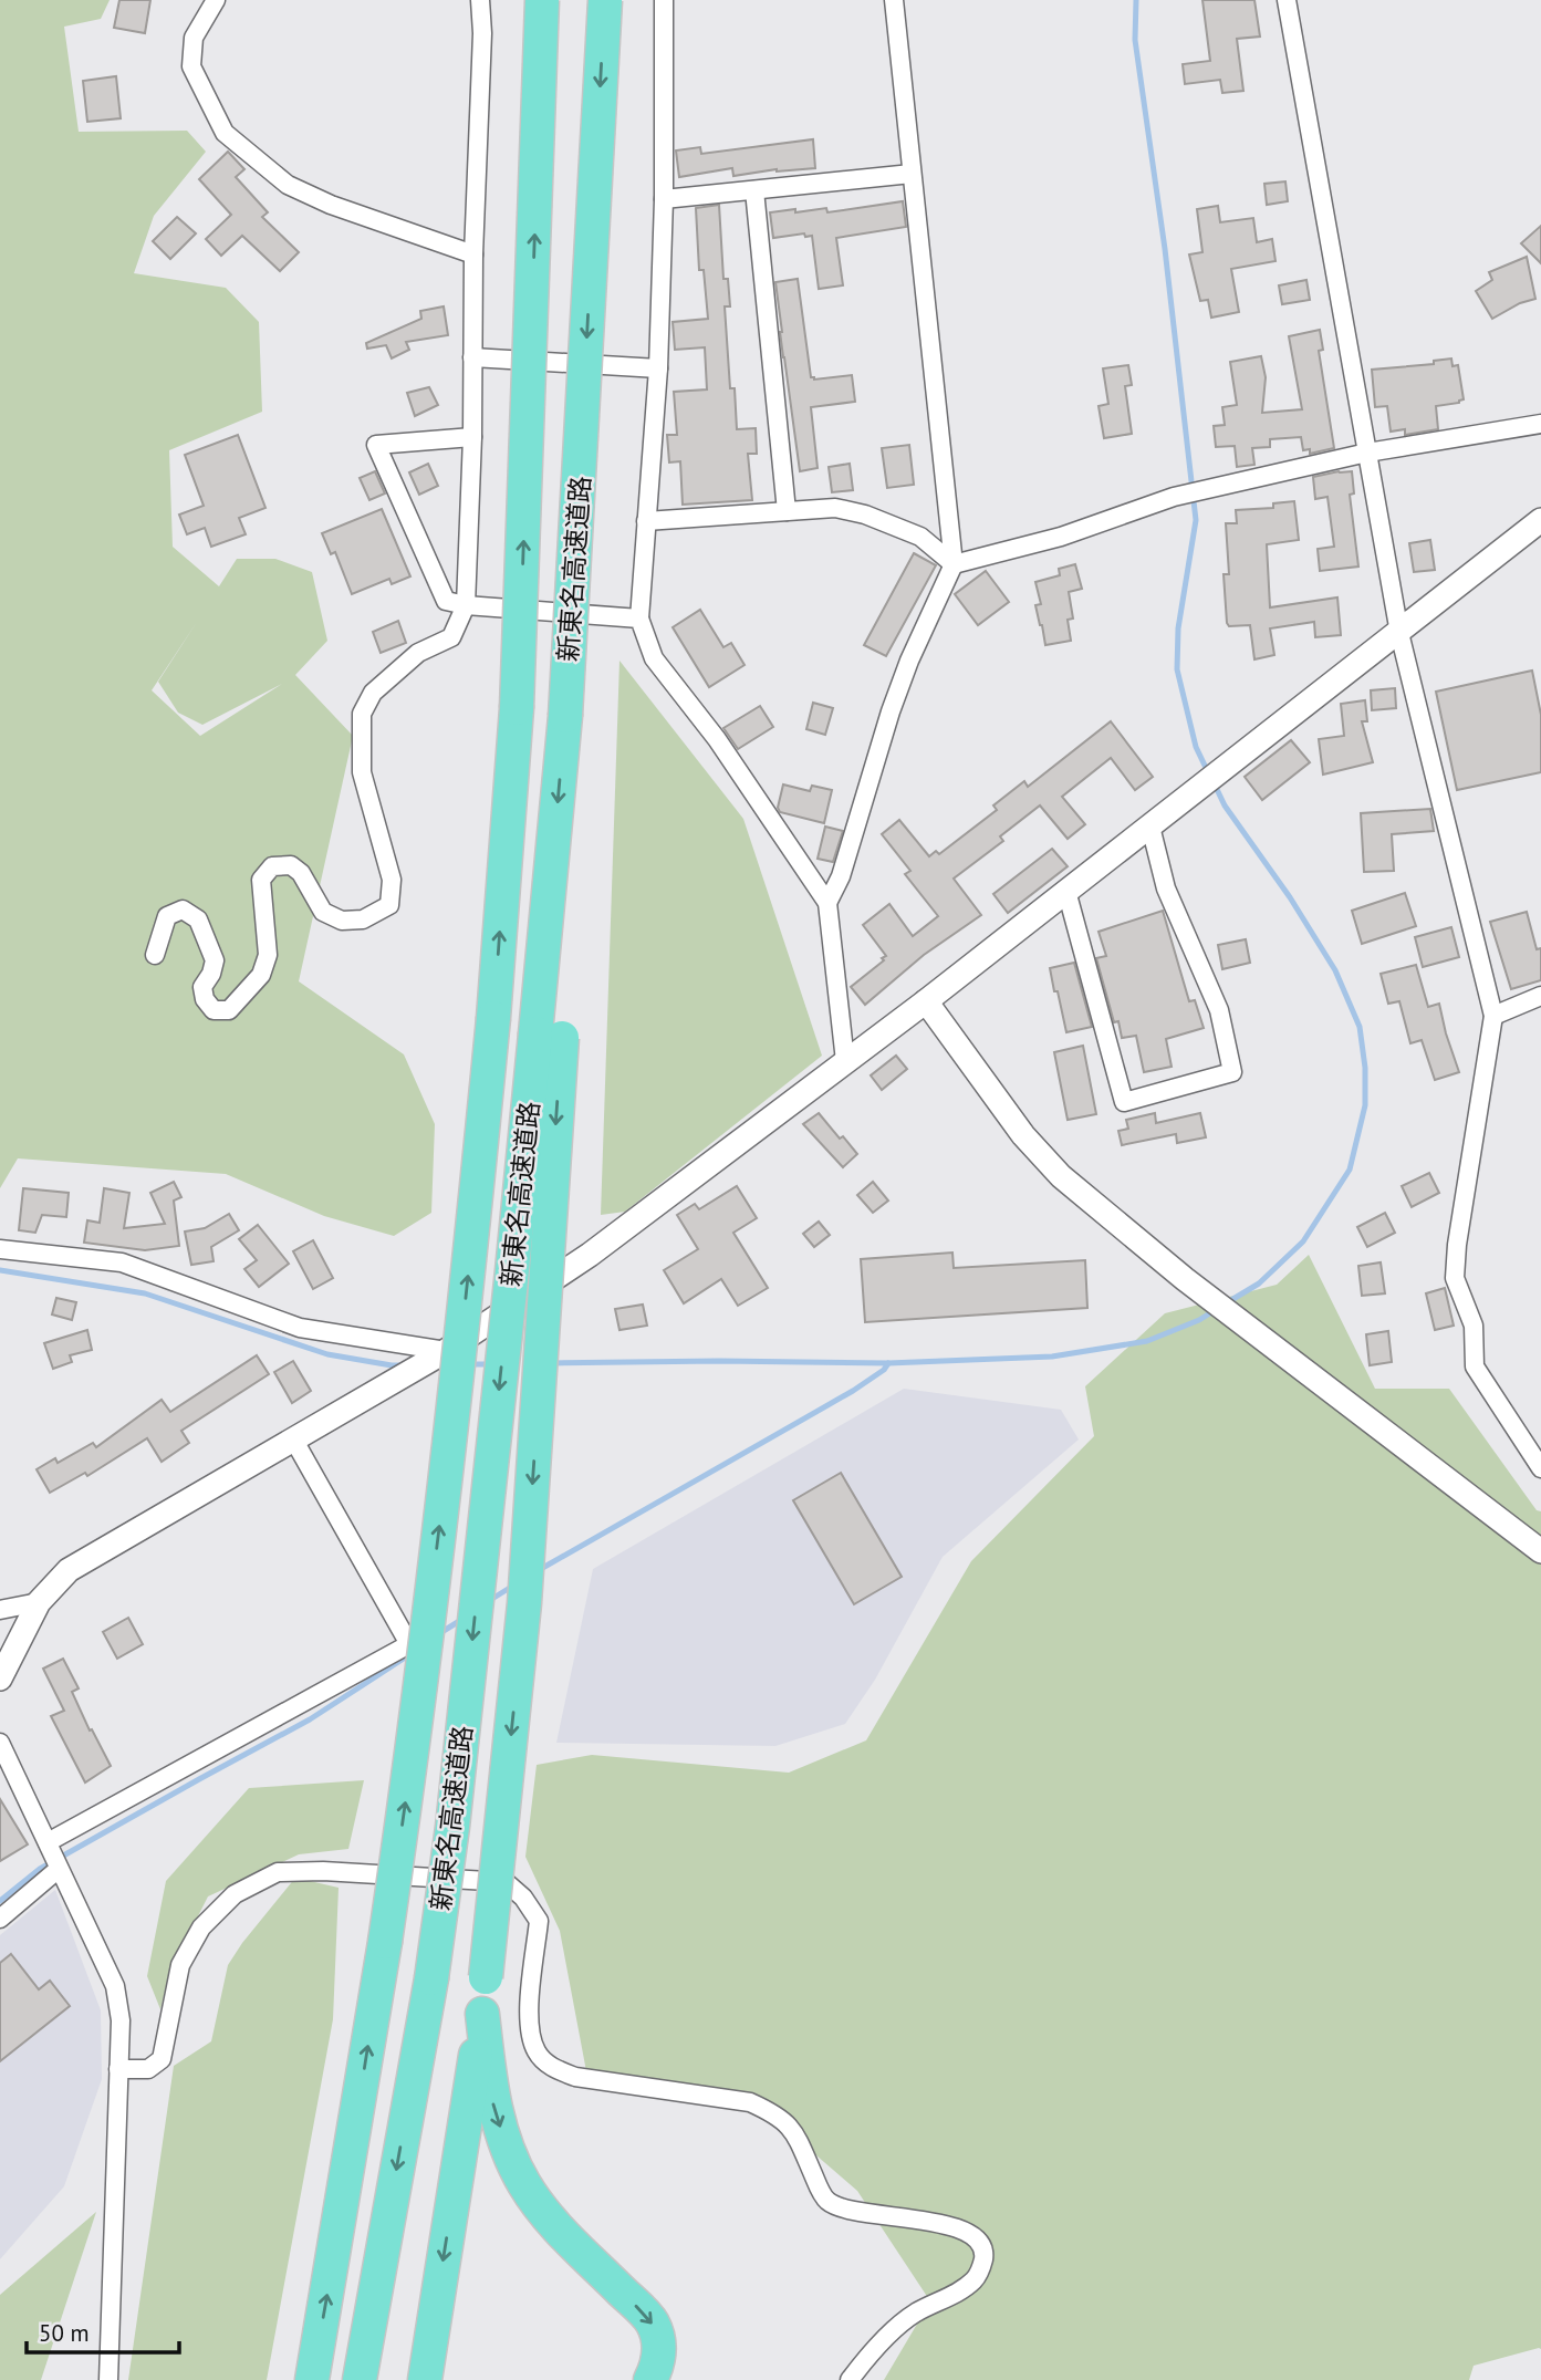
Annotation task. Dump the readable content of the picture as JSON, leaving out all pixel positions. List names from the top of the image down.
{
  "streets": {
    "highway": ["新東名高速道路"]
  },
  "scale_bar": "50 m"
}
